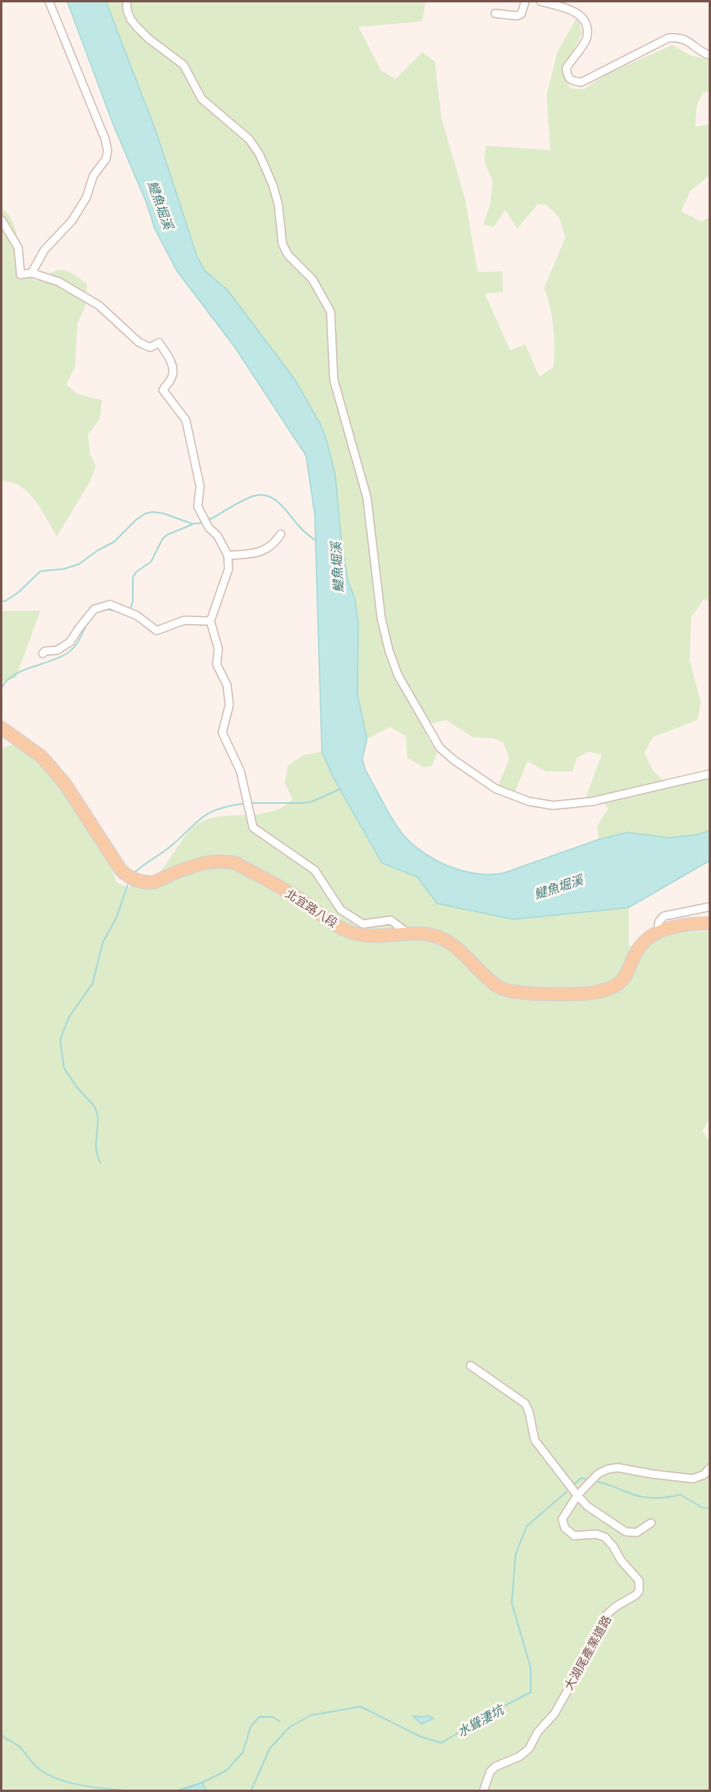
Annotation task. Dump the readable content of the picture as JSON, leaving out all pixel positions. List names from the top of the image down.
{
  "streets": {
    "main road": ["北宜路八段"],
    "street": ["大湖尾產業道路"]
  },
  "water": ["𩻸魚堀溪", "水聳淒坑"]
}
